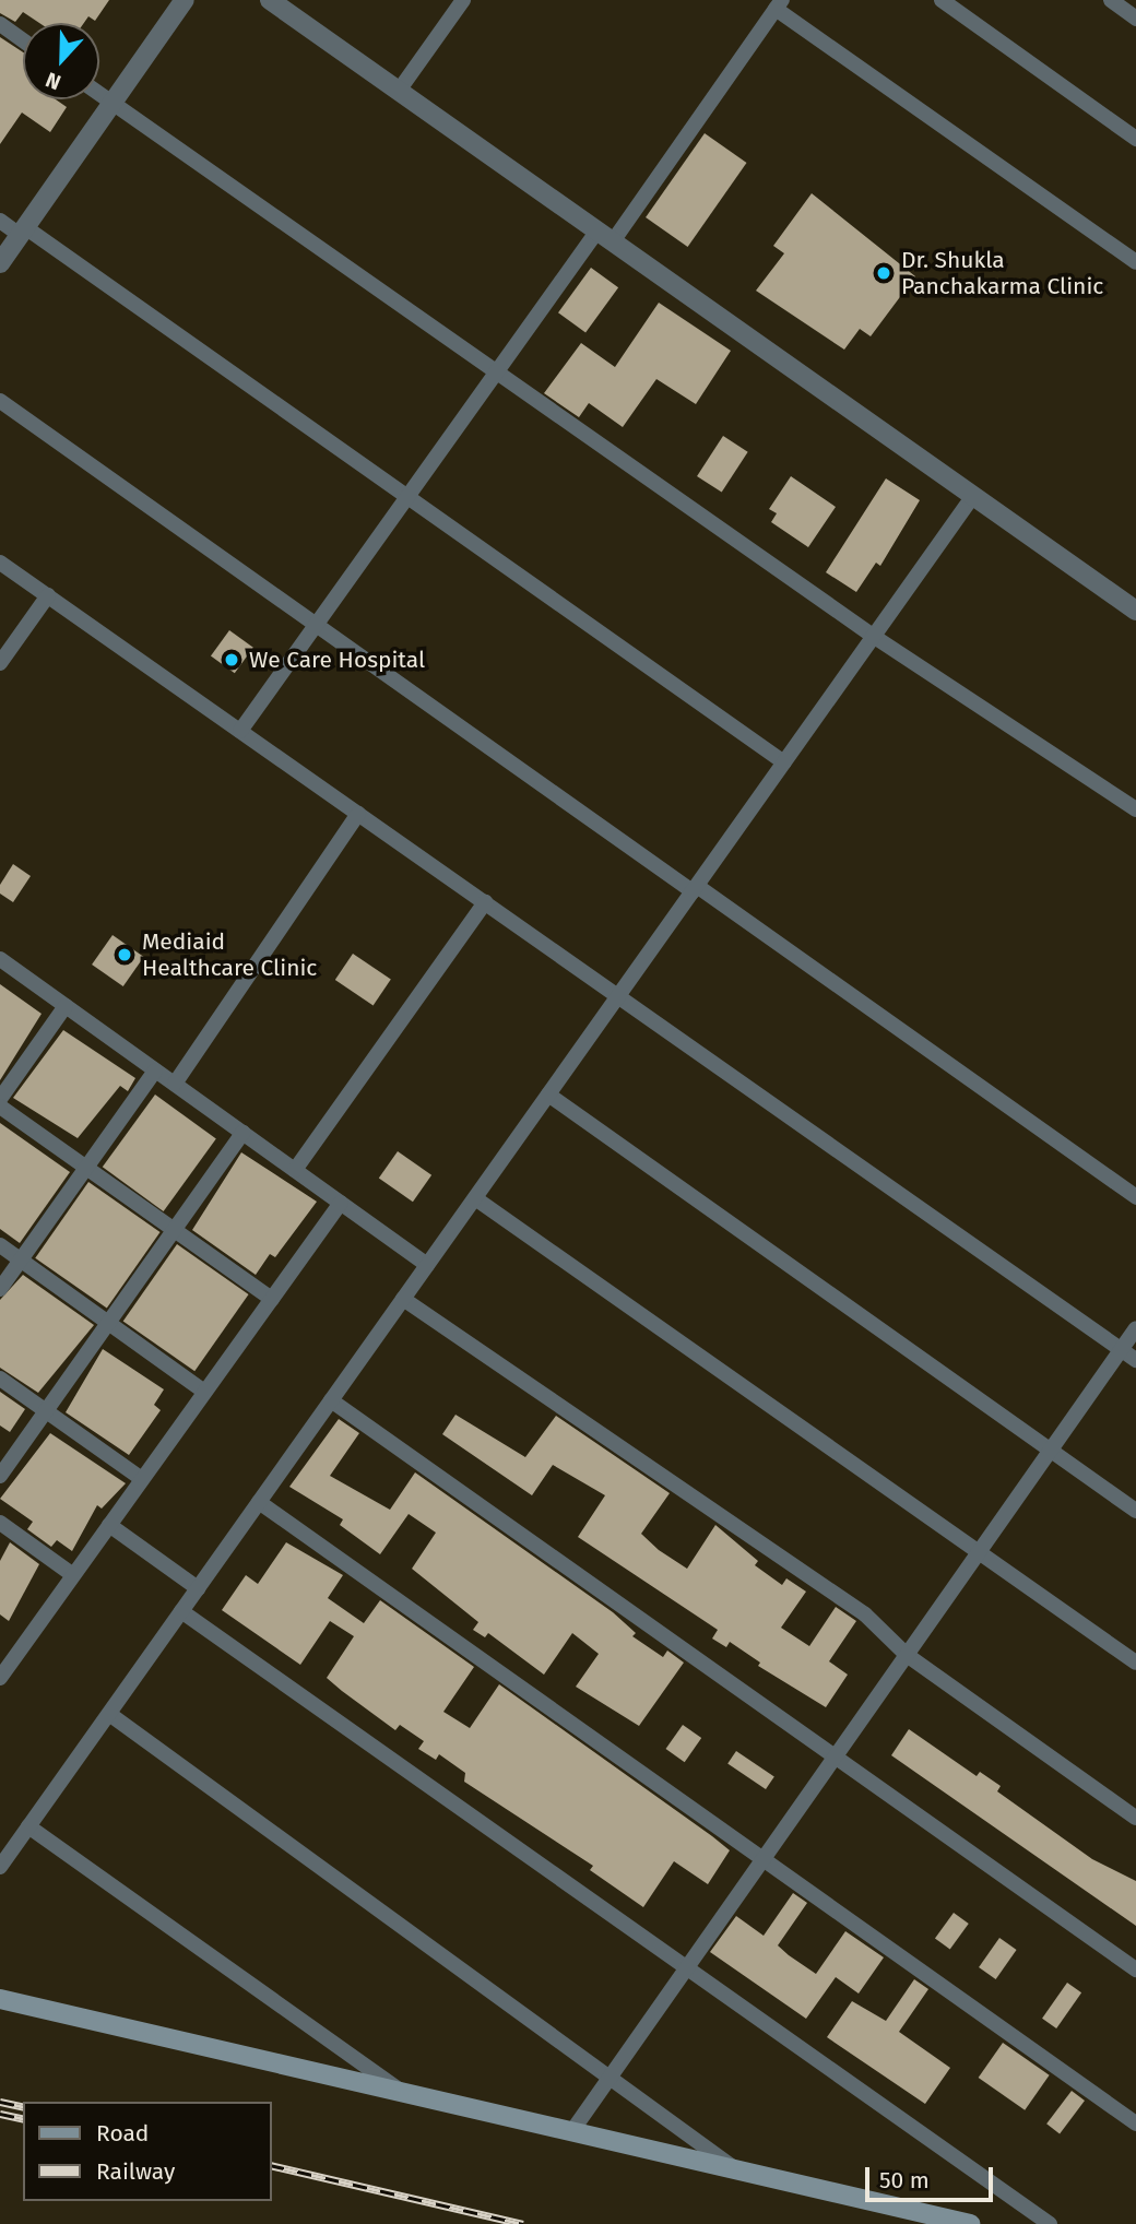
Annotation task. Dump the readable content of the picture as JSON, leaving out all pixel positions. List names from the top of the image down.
{
  "places": ["Dr. Shukla Panchakarma Clinic", "We Care Hospital", "Mediaid Healthcare Clinic"],
  "legend": ["Road", "Railway"],
  "scale_bar": "50 m",
  "north": "bottom"
}
